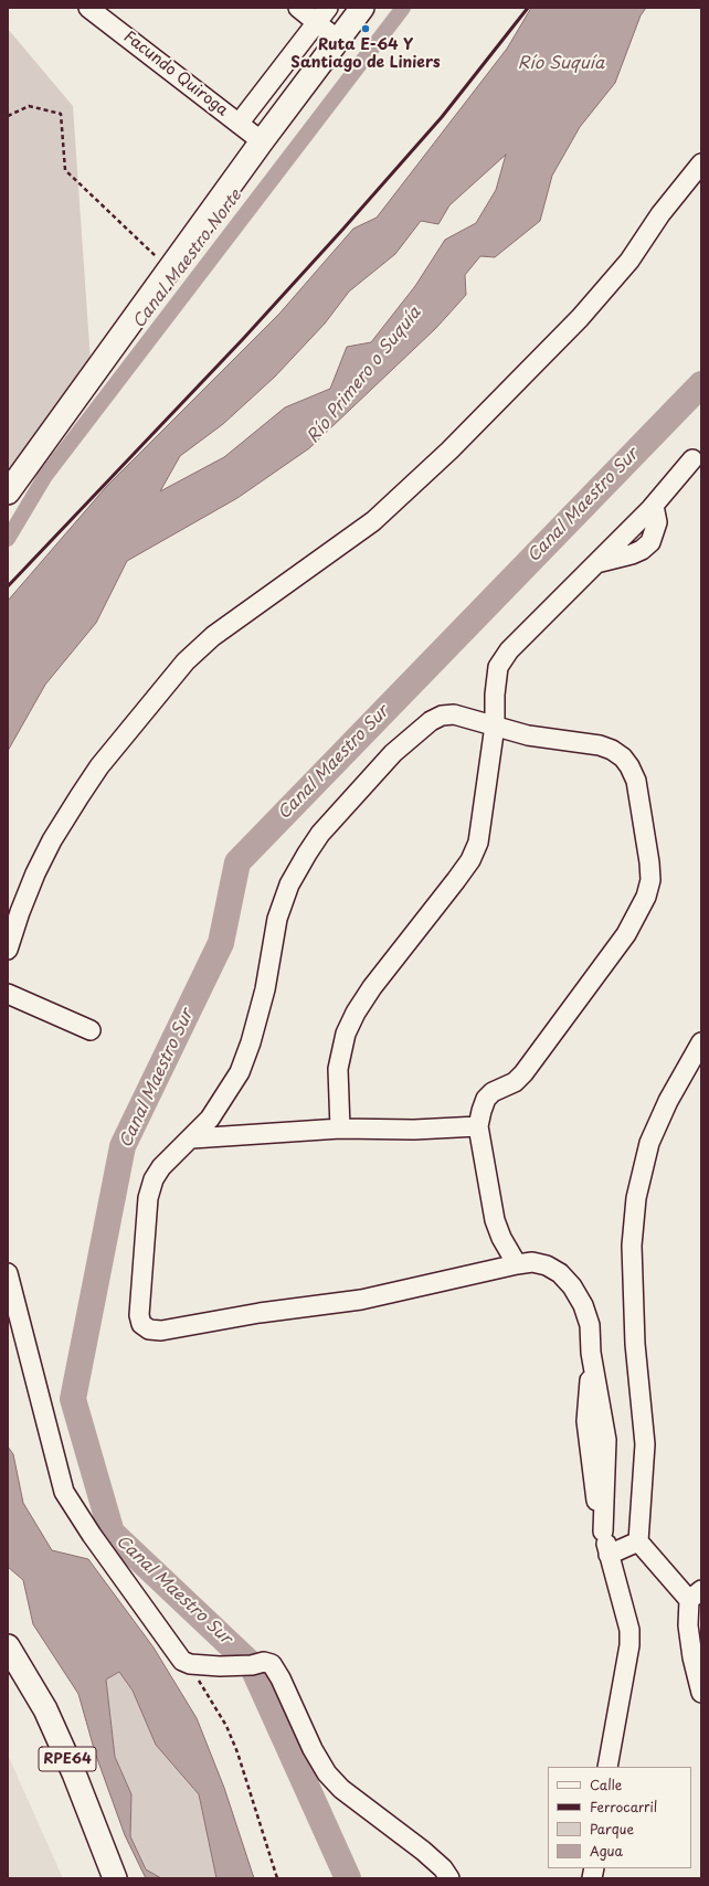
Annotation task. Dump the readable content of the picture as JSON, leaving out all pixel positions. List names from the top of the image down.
{
  "streets": {
    "main road": ["RPE64"],
    "street": ["Facundo Quiroga"]
  },
  "water": [
    "Río Suquía",
    "Canal Maestro Norte",
    "Río Primero o Suquía",
    "Canal Maestro Sur"
  ],
  "places": ["Ruta E-64 Y Santiago de Liniers"],
  "legend": [
    "Calle",
    "Ferrocarril",
    "Parque",
    "Agua"
  ]
}
